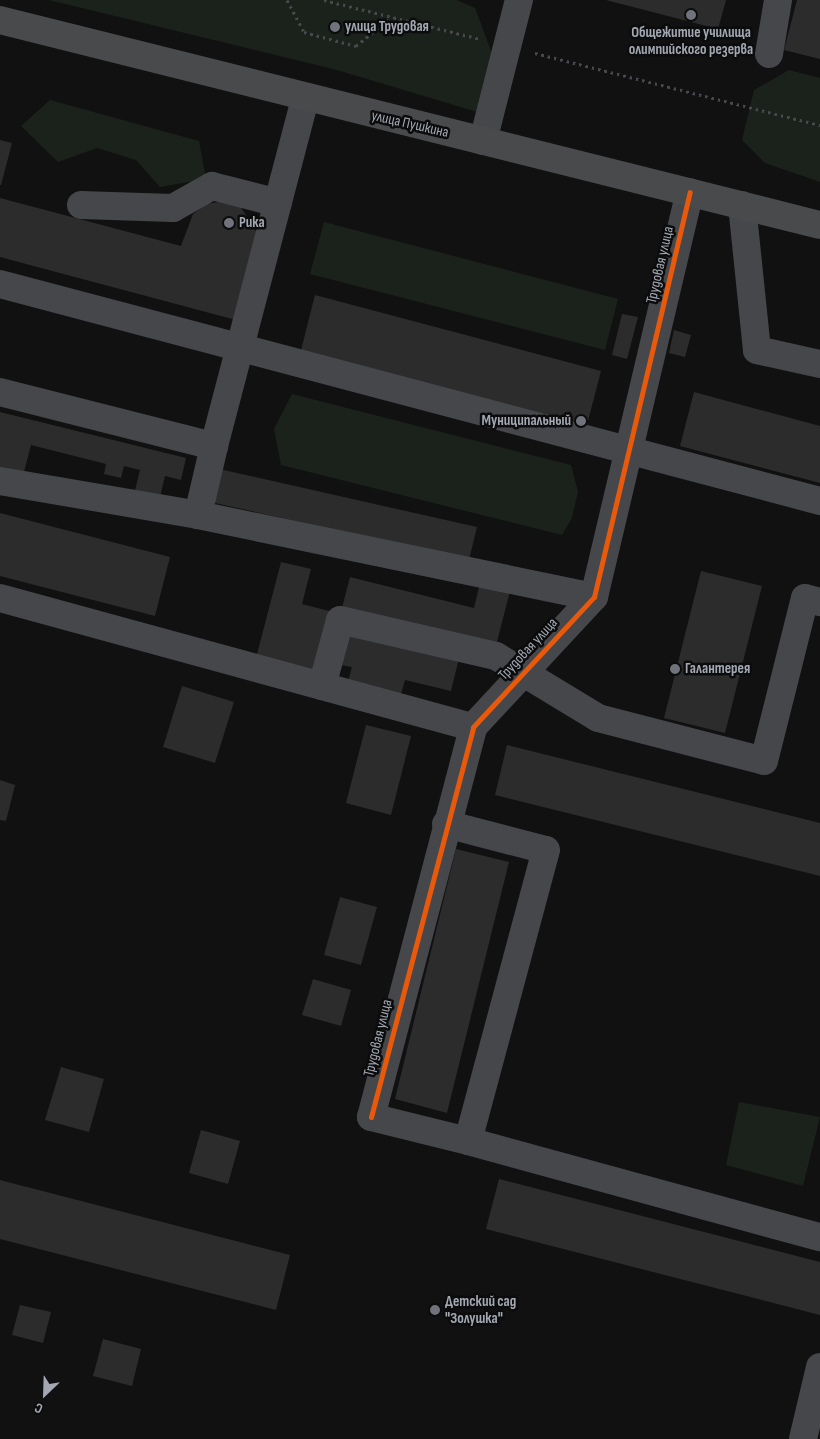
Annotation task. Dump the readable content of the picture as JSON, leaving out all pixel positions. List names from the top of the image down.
{
  "streets": {
    "main road": ["улица Пушкина"],
    "street": ["Трудовая улица"]
  },
  "crossings": [
    ["улица Пушкина", "Трудовая улица"]
  ],
  "places": [
    "Общежитие училища олимпийского резерва",
    "улица Трудовая",
    "Рика",
    "Муниципальный",
    "Галантерея",
    "Детский сад \"Золушка\""
  ],
  "north": "bottom left"
}
